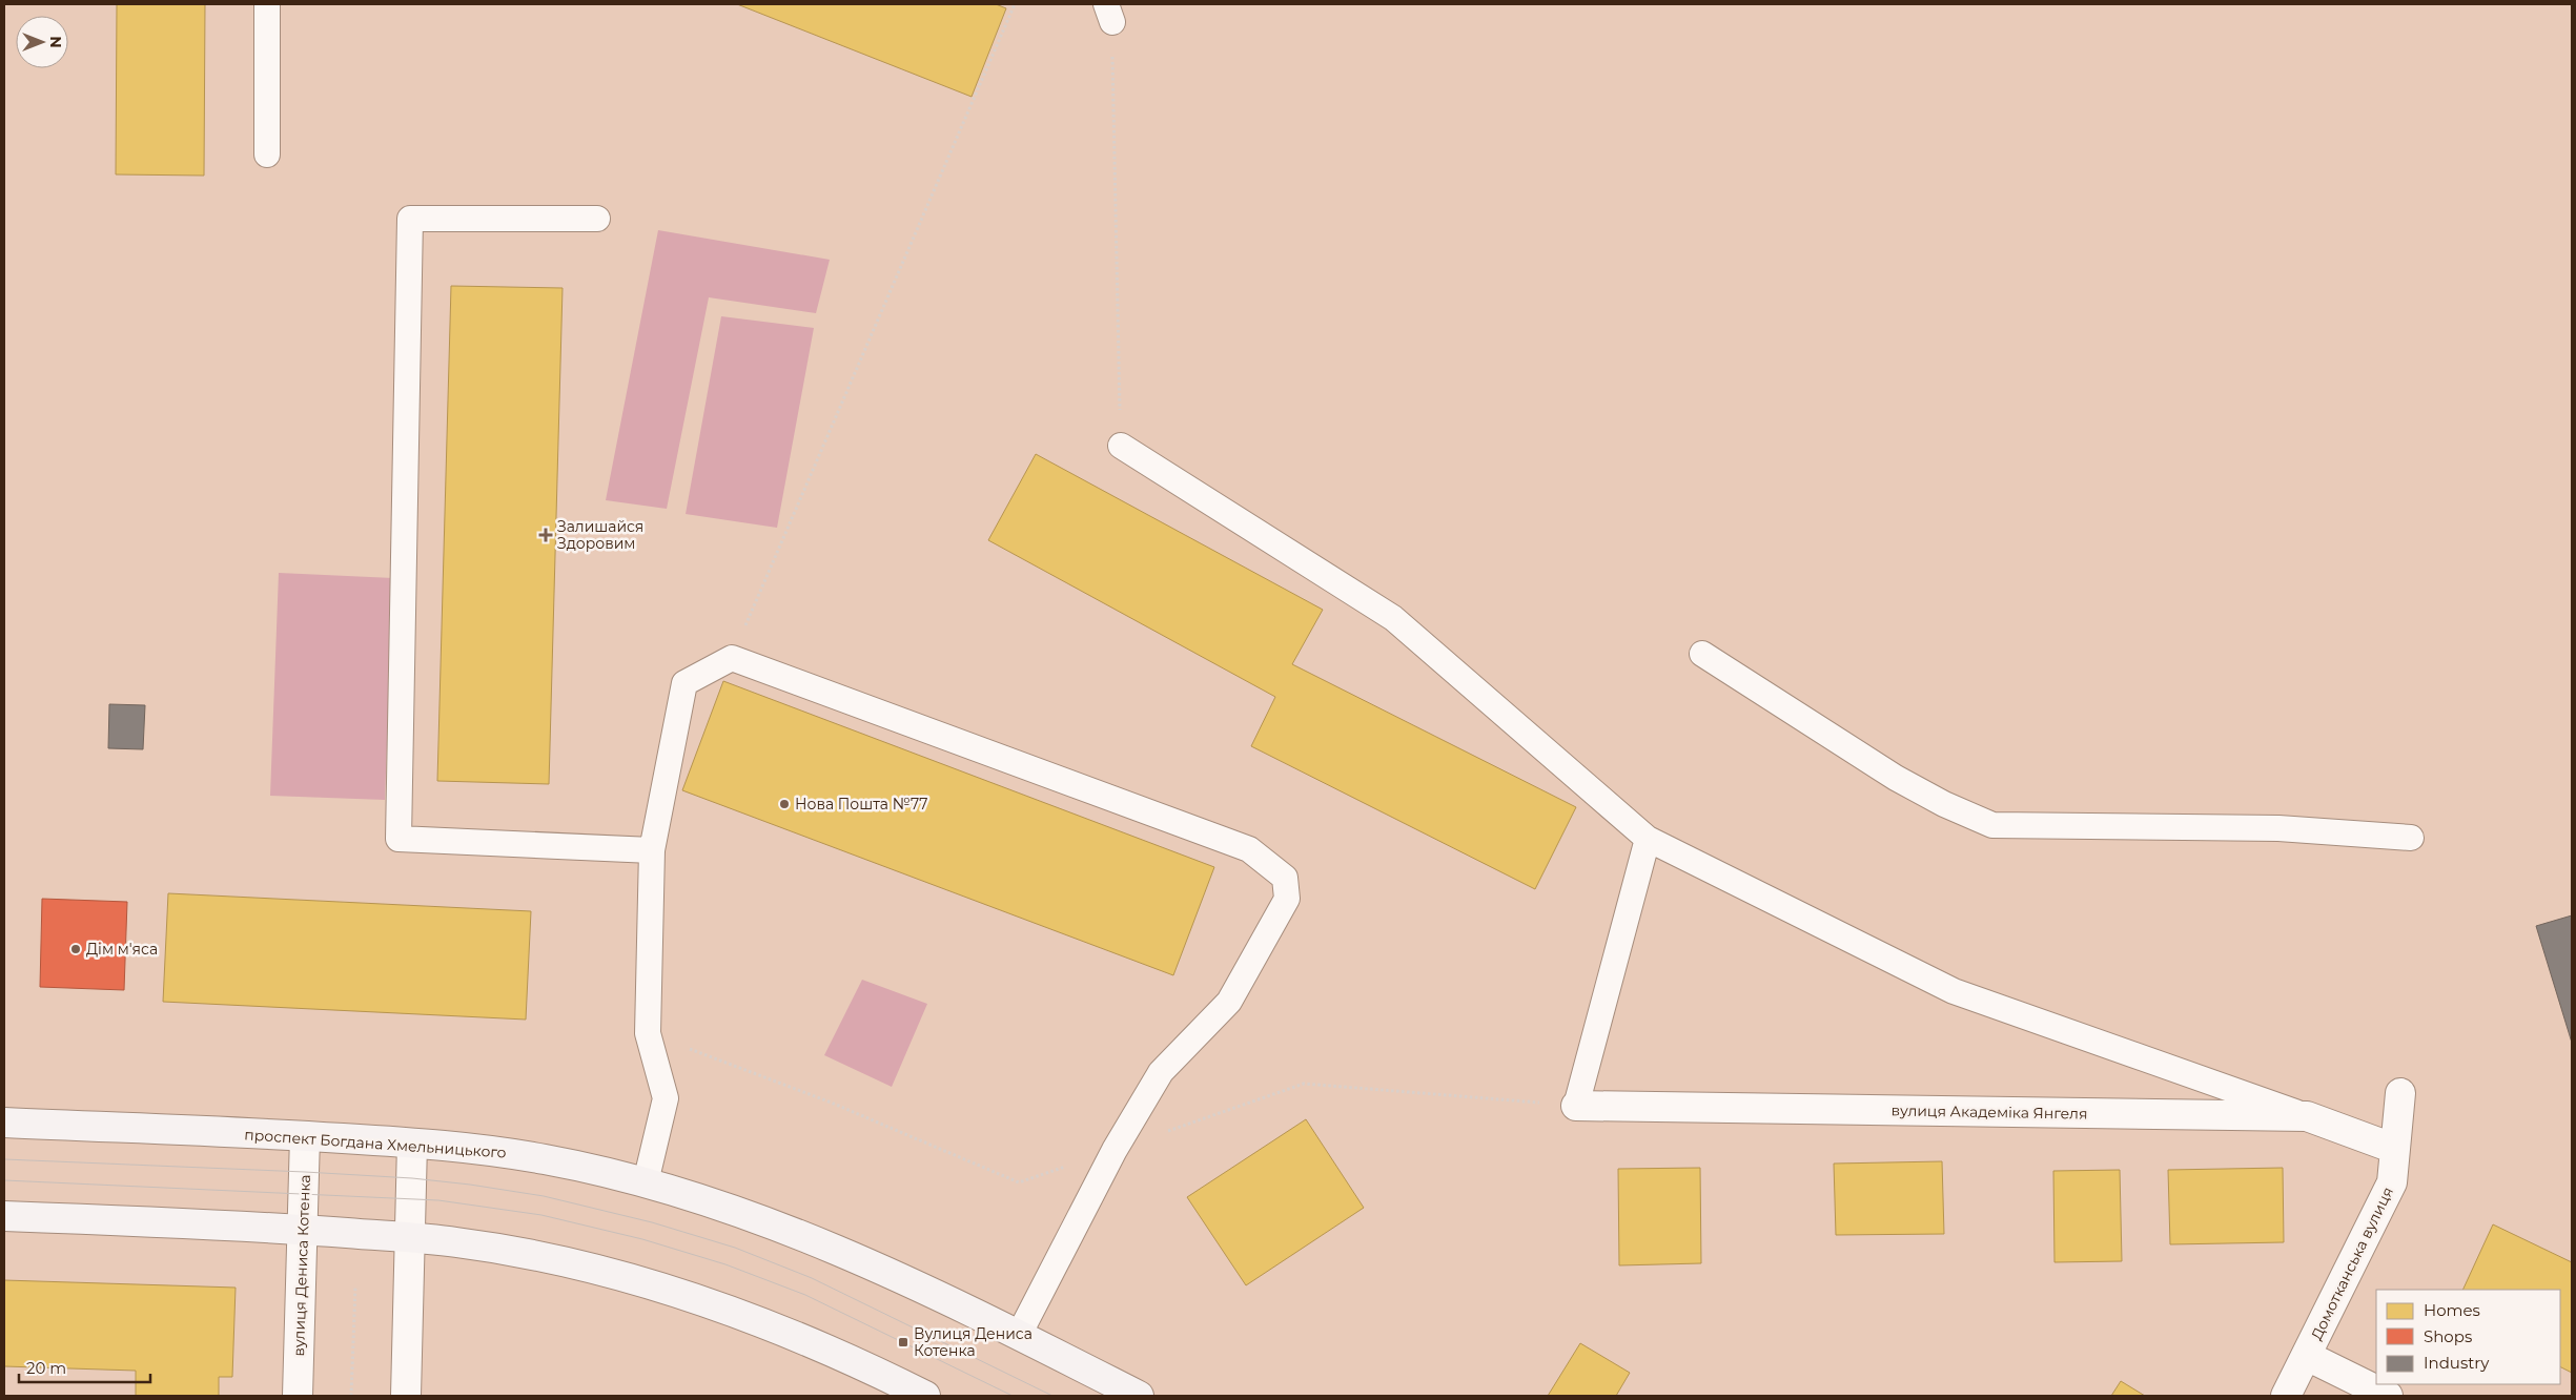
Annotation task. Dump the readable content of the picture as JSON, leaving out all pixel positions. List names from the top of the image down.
{
  "streets": {
    "main road": ["проспект Богдана Хмельницького"],
    "street": ["вулиця Академіка Янгеля", "Домотканська вулиця", "вулиця Дениса Котенка"]
  },
  "crossings": [
    ["вулиця Академіка Янгеля", "Домотканська вулиця"],
    ["проспект Богдана Хмельницького", "вулиця Дениса Котенка"]
  ],
  "places": {
    "health": ["Залишайся Здоровим"],
    "other": ["Нова Пошта №77", "Дім м'яса"],
    "transit": ["Вулиця Дениса Котенка"]
  },
  "legend": ["Homes", "Shops", "Industry"],
  "scale_bar": "20 m",
  "north": "right"
}
